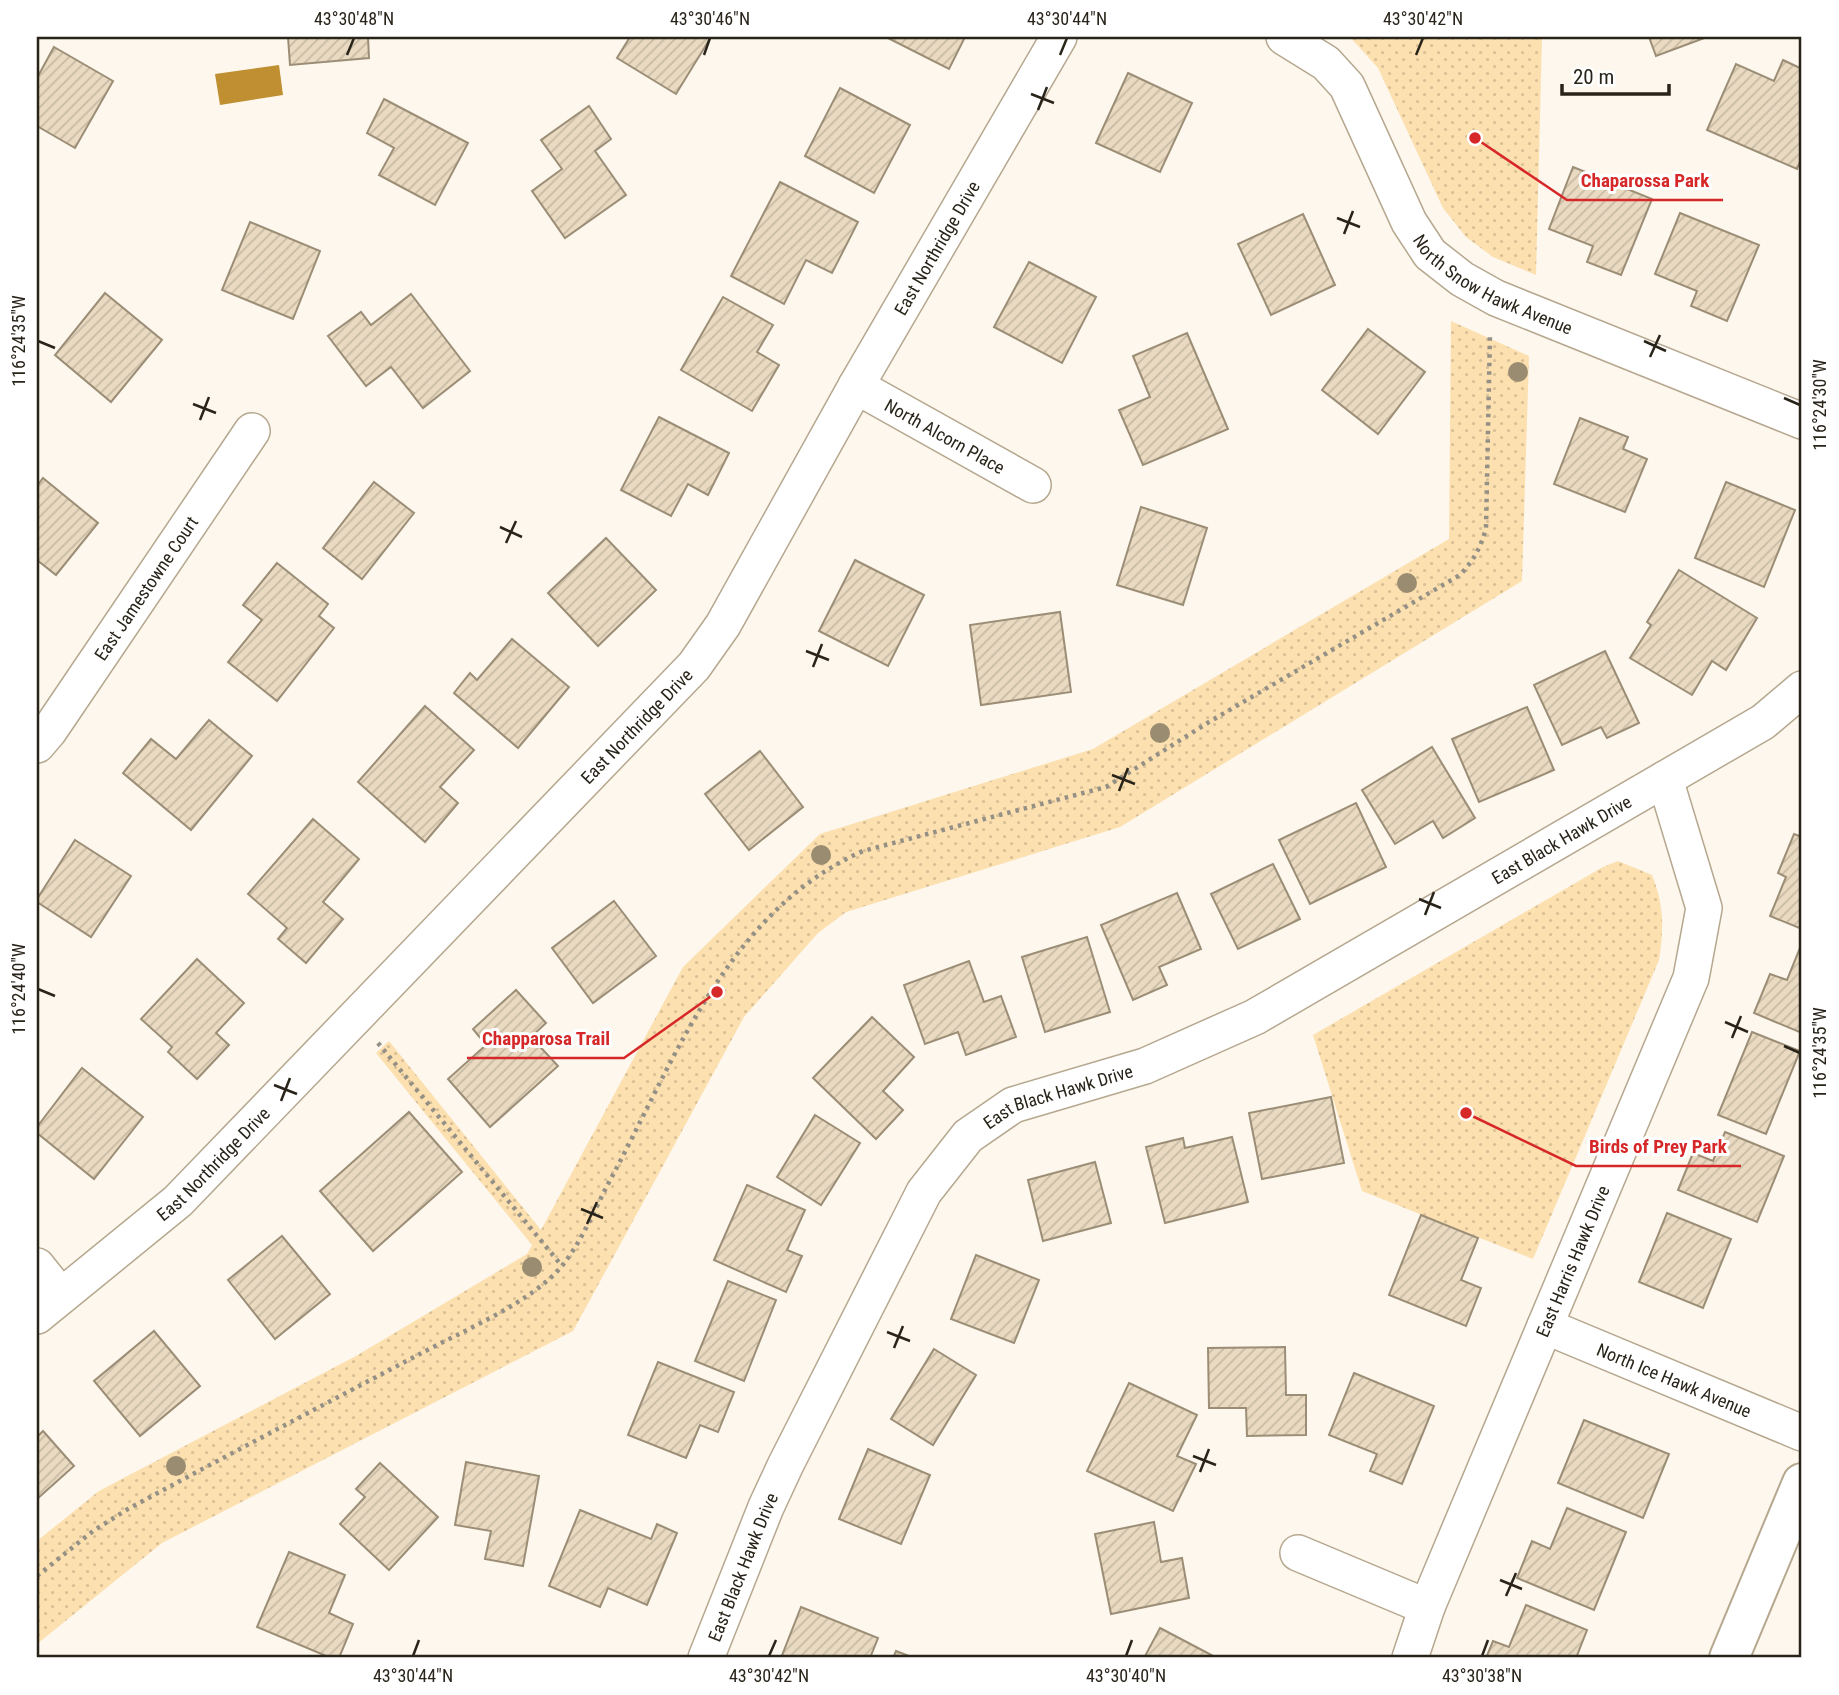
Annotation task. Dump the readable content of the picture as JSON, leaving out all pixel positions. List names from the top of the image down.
{
  "streets": {
    "street": [
      "East Northridge Drive",
      "North Snow Hawk Avenue",
      "North Alcorn Place",
      "East Jamestowne Court",
      "East Black Hawk Drive",
      "East Harris Hawk Drive",
      "North Ice Hawk Avenue"
    ]
  },
  "crossings": [
    ["East Northridge Drive", "North Alcorn Place"],
    ["East Black Hawk Drive", "East Harris Hawk Drive"],
    ["East Harris Hawk Drive", "North Ice Hawk Avenue"]
  ],
  "places": ["Chaparossa Park", "Chapparosa Trail", "Birds of Prey Park"],
  "scale_bar": "20 m",
  "coordinates": [
    "43°30'48\"N",
    "43°30'46\"N",
    "43°30'44\"N",
    "43°30'42\"N",
    "116°24'35\"W",
    "116°24'30\"W",
    "116°24'40\"W",
    "43°30'40\"N",
    "43°30'38\"N"
  ]
}
